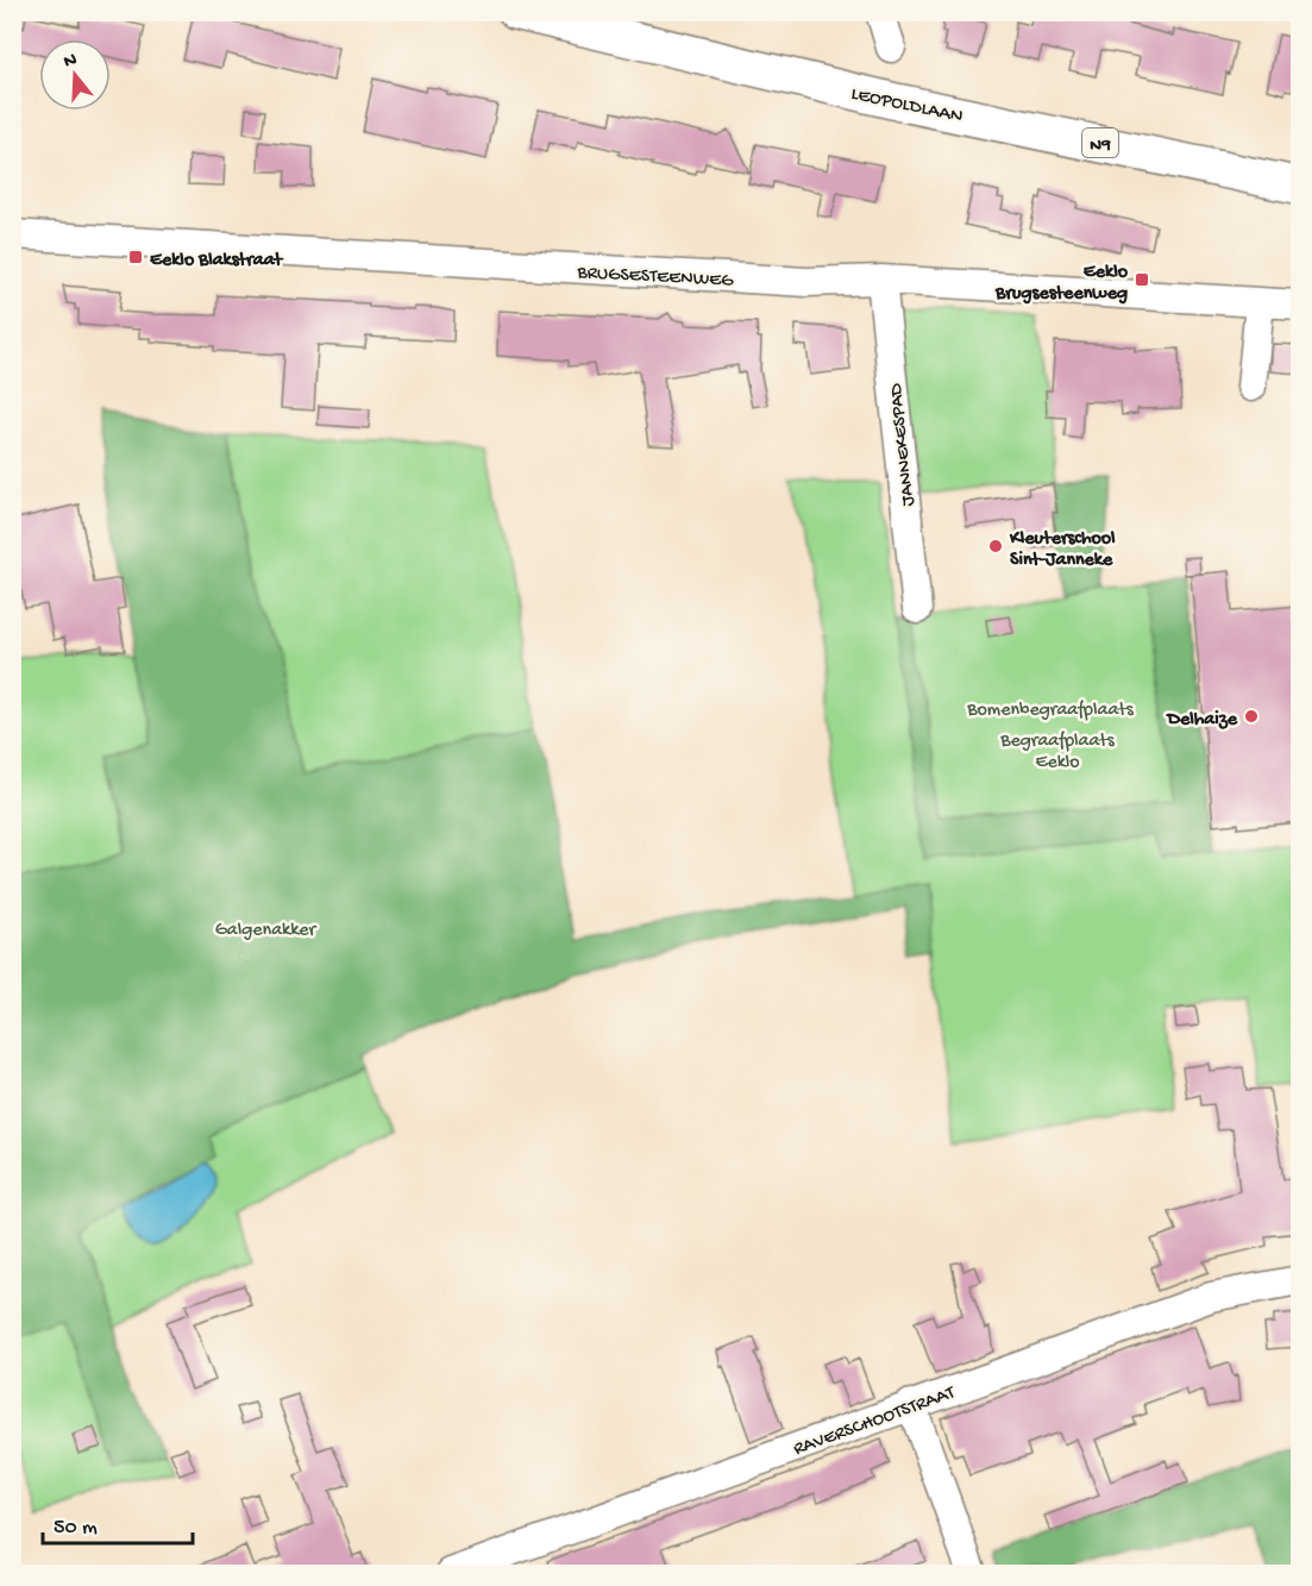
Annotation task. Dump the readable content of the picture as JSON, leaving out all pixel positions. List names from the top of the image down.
{
  "streets": {
    "main road": ["LEOPOLDLAAN", "N9"],
    "street": ["BRUGSESTEENWEG", "JANNEKESPAD", "RAVERSCHOOTSTRAAT"]
  },
  "crossings": [
    ["BRUGSESTEENWEG", "JANNEKESPAD"]
  ],
  "parks": ["Bomenbegraafplaats", "Begraafplaats Eeklo", "Galgenakker"],
  "places": {
    "transit": ["Eeklo Blakstraat", "Eeklo Brugsesteenweg"],
    "other": ["Kleuterschool Sint-Janneke", "Delhaize"]
  },
  "scale_bar": "50 m",
  "north": "top"
}
